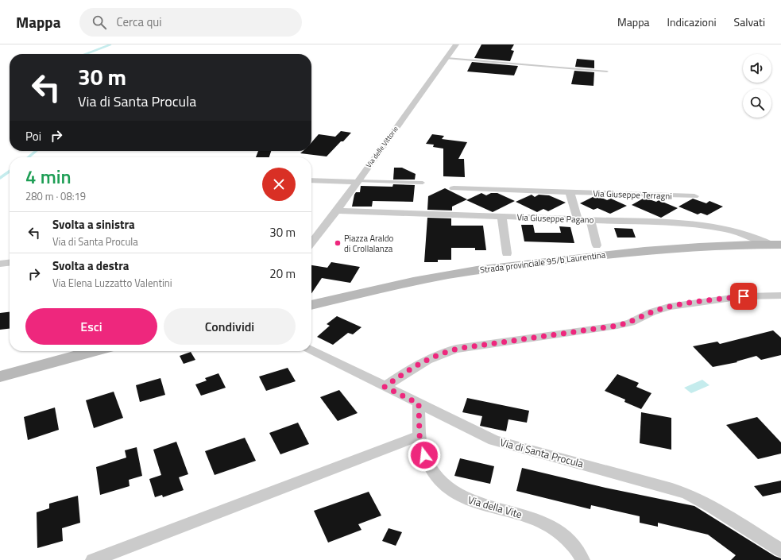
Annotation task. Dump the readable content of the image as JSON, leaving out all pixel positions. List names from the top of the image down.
{
  "streets": {
    "main road": ["Strada provinciale 95/b Laurentina"],
    "street": [
      "Via delle Vittorie",
      "Via Giuseppe Terragni",
      "Via Giuseppe Pagano",
      "Via di Santa Procula",
      "Via della Vite"
    ]
  },
  "crossings": [
    ["Via delle Vittorie", "Via Giuseppe Pagano"],
    ["Via Giuseppe Pagano", "Strada provinciale 95/b Laurentina"],
    ["Via di Santa Procula", "Via della Vite"]
  ],
  "places": ["Piazza Araldo di Crollalanza"],
  "page": {
    "header": "Mappa",
    "search": "Cerca qui",
    "nav": ["Mappa", "Indicazioni", "Salvati"],
    "turn": ["30 m", "Via di Santa Procula"],
    "then": "Poi",
    "heading": ["4 min", "280 m · 08:19"],
    "list": [
      {
        "name": "Svolta a sinistra",
        "note": "Via di Santa Procula",
        "value": "30 m"
      },
      {
        "name": "Svolta a destra",
        "note": "Via Elena Luzzatto Valentini",
        "value": "20 m"
      }
    ],
    "buttons": ["Esci", "Condividi"]
  }
}
